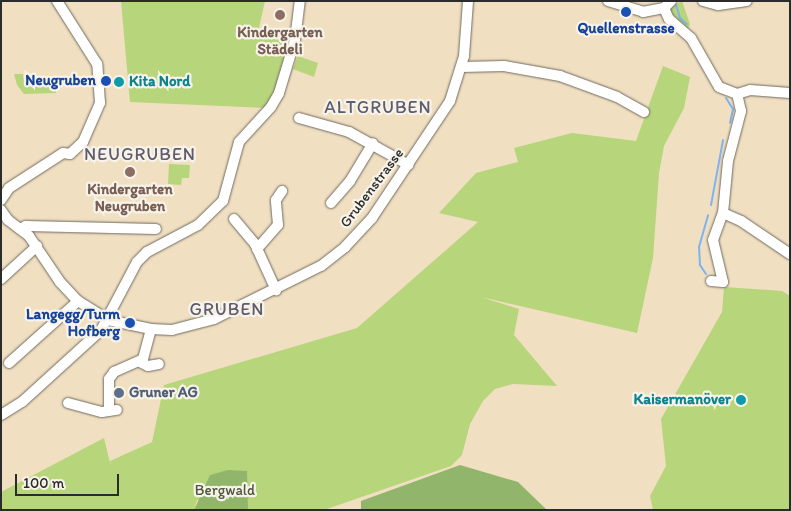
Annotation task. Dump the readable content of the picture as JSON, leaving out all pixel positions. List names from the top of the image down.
{
  "streets": {
    "street": ["Grubenstrasse"]
  },
  "districts": ["ALTGRUBEN", "NEUGRUBEN", "GRUBEN"],
  "parks": ["Bergwald"],
  "places": [
    "Quellenstrasse",
    "Kindergarten Städeli",
    "Neugruben",
    "Kita Nord",
    "Kindergarten Neugruben",
    "Langegg/Turm Hofberg",
    "Gruner AG",
    "Kaisermanöver"
  ],
  "scale_bar": "100 m"
}
